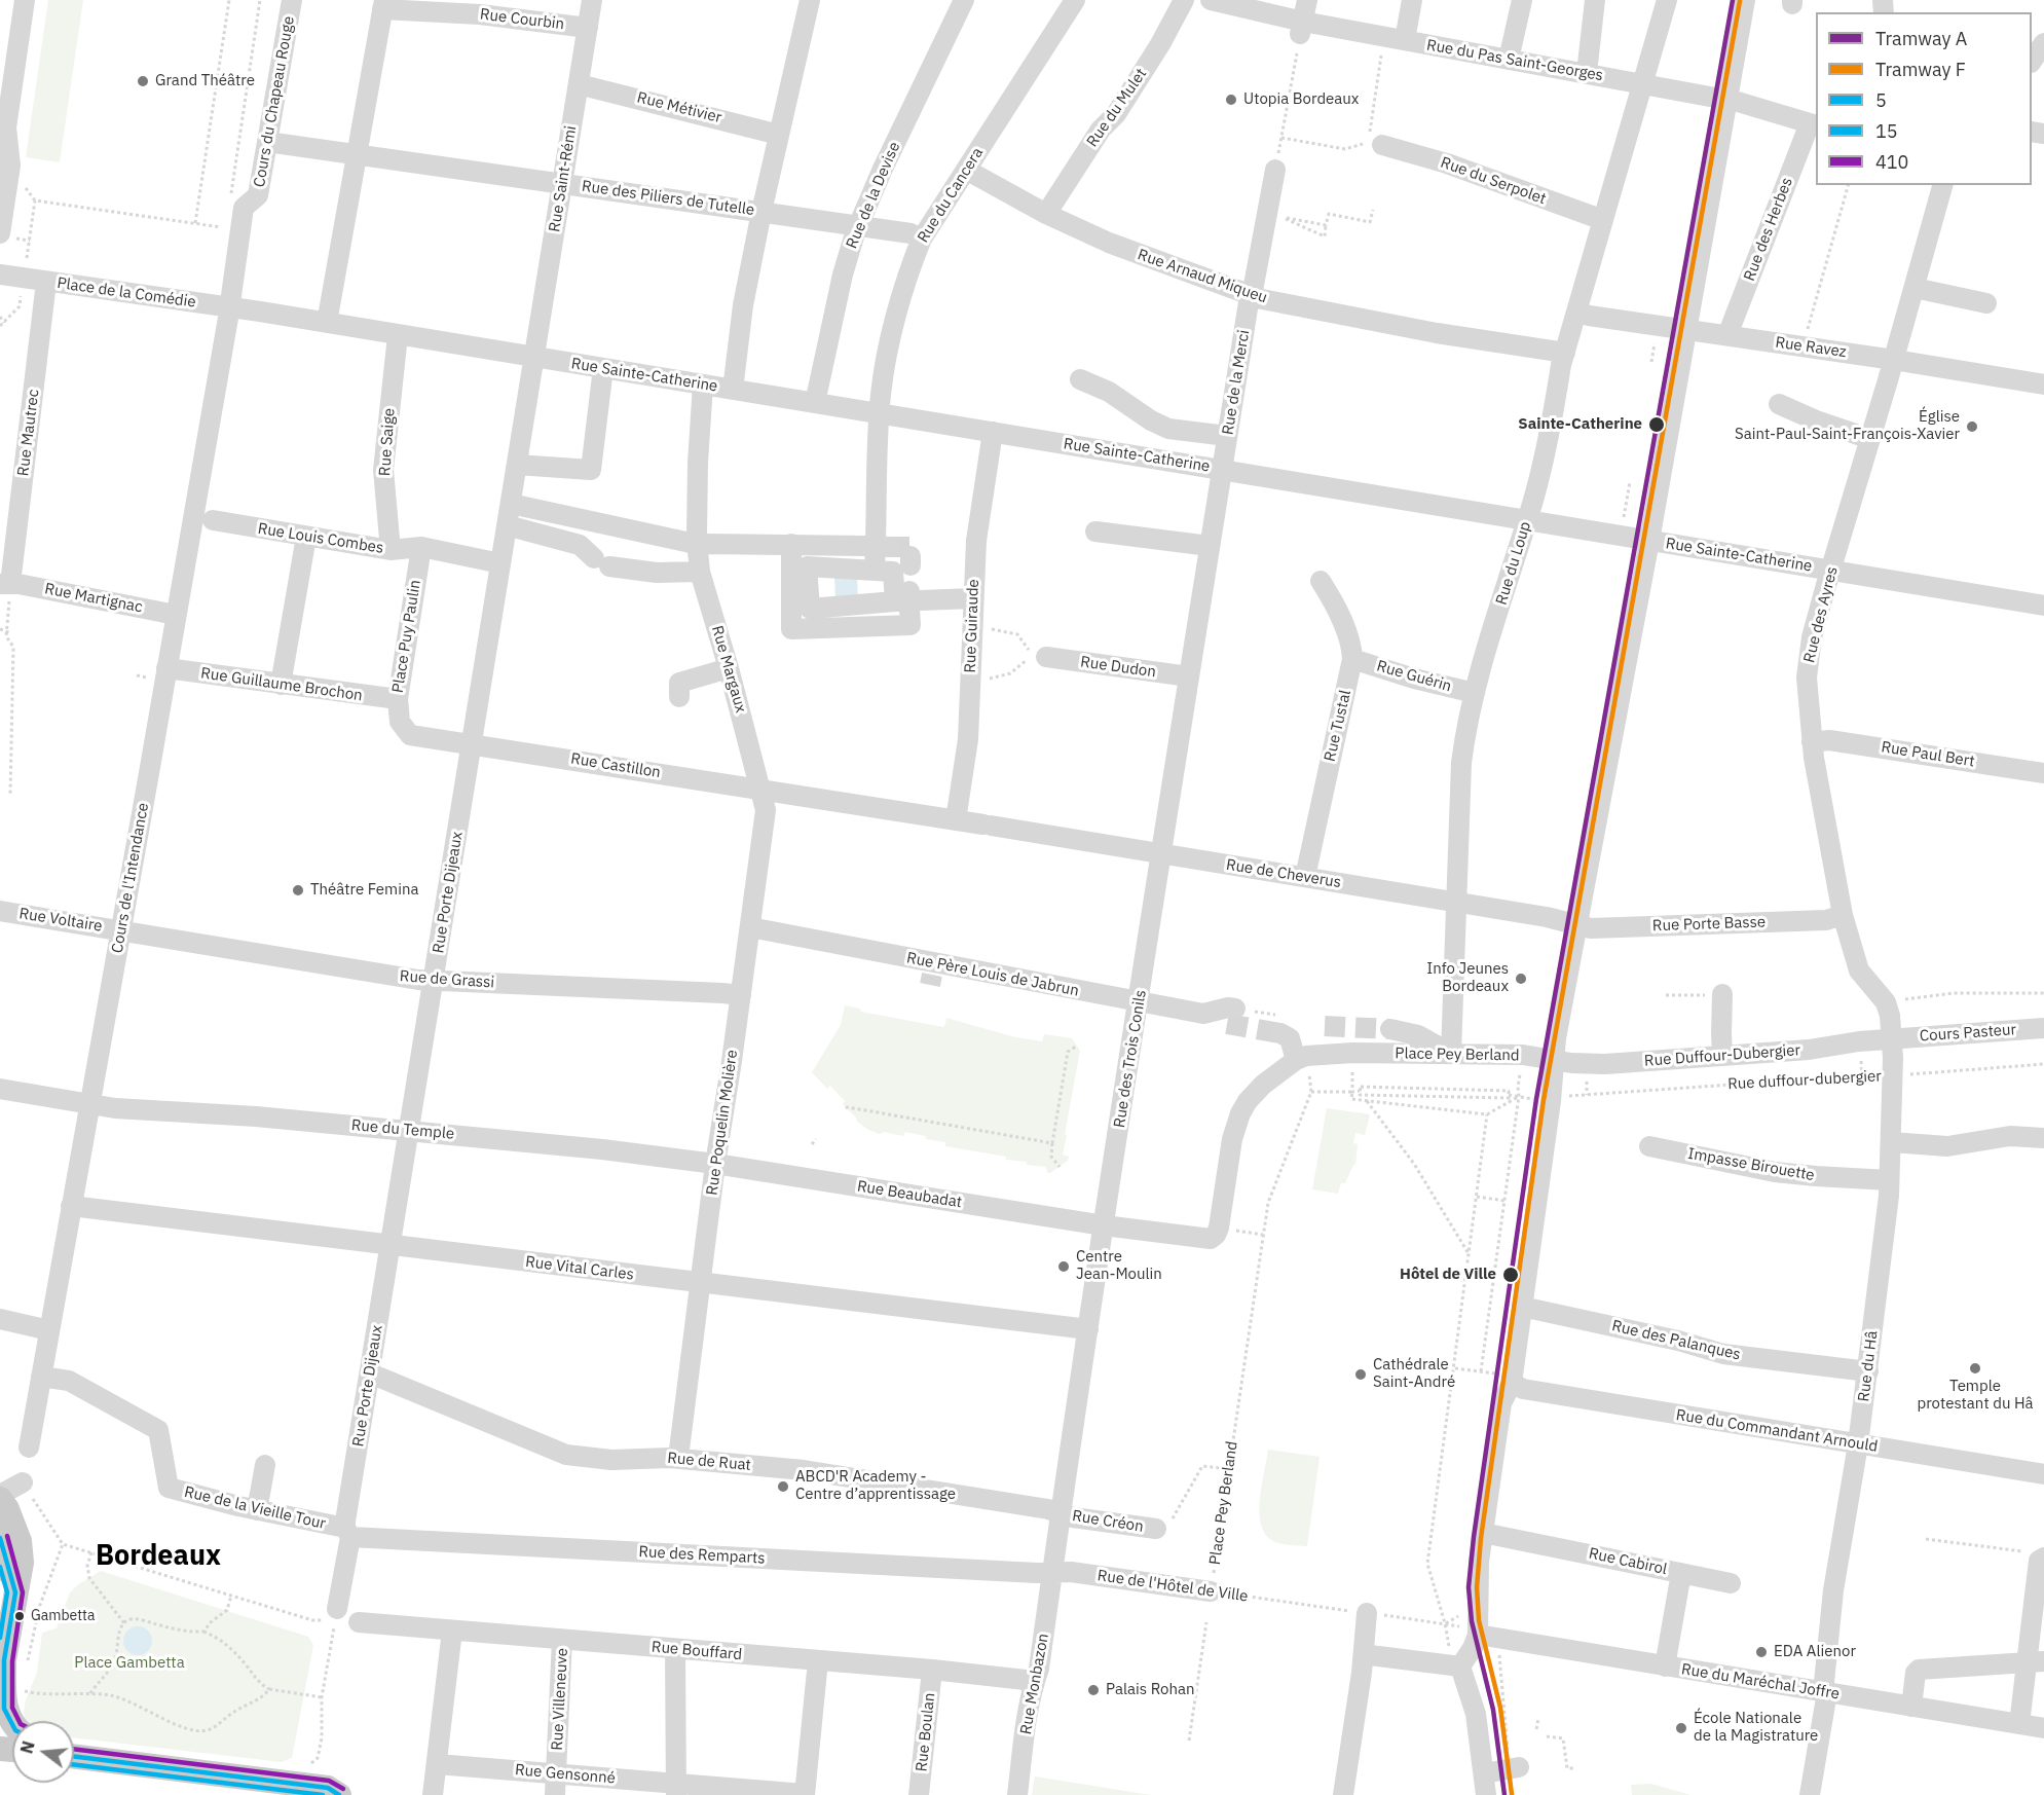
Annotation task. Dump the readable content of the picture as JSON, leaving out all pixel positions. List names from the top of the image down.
{
  "streets": {
    "street": [
      "Rue Courbin",
      "Rue du Pas Saint-Georges",
      "Cours du Chapeau Rouge",
      "Rue Métivier",
      "Rue du Mulet",
      "Rue Saint-Rémi",
      "Rue du Serpolet",
      "Rue de la Devise",
      "Rue du Cancera",
      "Rue des Piliers de Tutelle",
      "Rue des Herbes",
      "Rue Arnaud Miqueu",
      "Place de la Comédie",
      "Rue Ravez",
      "Rue Sainte-Catherine",
      "Rue de la Merci",
      "Rue Mautrec",
      "Rue Saige",
      "Rue Louis Combes",
      "Rue du Loup",
      "Rue Martignac",
      "Rue des Ayres",
      "Rue Guiraude",
      "Place Puy Paulin",
      "Rue Dudon",
      "Rue Margaux",
      "Rue Guérin",
      "Rue Guillaume Brochon",
      "Rue Tustal",
      "Rue Paul Bert",
      "Rue Castillon",
      "Rue de Cheverus",
      "Cours de l'Intendance",
      "Rue Porte Dijeaux",
      "Rue Voltaire",
      "Rue Porte Basse",
      "Rue Père Louis de Jabrun",
      "Rue de Grassi",
      "Cours Pasteur",
      "Place Pey Berland",
      "Rue Duffour-Dubergier",
      "Rue des Trois Conils",
      "Rue Poquelin Molière",
      "Rue du Temple",
      "Impasse Birouette",
      "Rue Beaubadat",
      "Rue Vital Carles",
      "Rue des Palanques",
      "Rue du Hâ",
      "Rue du Commandant Arnould",
      "Rue de Ruat",
      "Rue de la Vieille Tour",
      "Rue Créon",
      "Rue des Remparts",
      "Rue Cabirol",
      "Rue de l'Hôtel de Ville",
      "Rue Bouffard",
      "Rue du Maréchal Joffre",
      "Rue Monbazon",
      "Rue Villeneuve",
      "Rue Boulan",
      "Rue Gensonné"
    ],
    "path": ["Rue duffour-dubergier"]
  },
  "crossings": [
    ["Rue Courbin", "Rue Saint-Rémi"],
    ["Rue du Pas Saint-Georges", "Rue des Herbes"],
    ["Rue du Pas Saint-Georges", "Rue du Loup"],
    ["Cours du Chapeau Rouge", "Rue des Piliers de Tutelle"],
    ["Cours du Chapeau Rouge", "Place de la Comédie"],
    ["Cours du Chapeau Rouge", "Rue Sainte-Catherine"],
    ["Cours du Chapeau Rouge", "Cours de l'Intendance"],
    ["Rue Métivier", "Rue Saint-Rémi"],
    ["Rue du Mulet", "Rue Arnaud Miqueu"],
    ["Rue Saint-Rémi", "Rue des Piliers de Tutelle"],
    ["Rue Saint-Rémi", "Rue Sainte-Catherine"],
    ["Rue Saint-Rémi", "Rue Porte Dijeaux"],
    ["Rue du Serpolet", "Rue du Loup"],
    ["Rue de la Devise", "Rue des Piliers de Tutelle"],
    ["Rue de la Devise", "Rue Sainte-Catherine"],
    ["Rue du Cancera", "Rue des Piliers de Tutelle"],
    ["Rue du Cancera", "Rue Arnaud Miqueu"],
    ["Rue du Cancera", "Rue Sainte-Catherine"],
    ["Rue des Herbes", "Rue Ravez"],
    ["Rue Arnaud Miqueu", "Rue de la Merci"],
    ["Rue Arnaud Miqueu", "Rue du Loup"],
    ["Place de la Comédie", "Rue Sainte-Catherine"],
    ["Place de la Comédie", "Rue Mautrec"],
    ["Place de la Comédie", "Cours de l'Intendance"],
    ["Rue Ravez", "Rue du Loup"],
    ["Rue Ravez", "Rue des Ayres"],
    ["Rue Sainte-Catherine", "Rue de la Merci"],
    ["Rue Sainte-Catherine", "Rue Saige"],
    ["Rue Sainte-Catherine", "Rue du Loup"],
    ["Rue Sainte-Catherine", "Rue des Ayres"],
    ["Rue Sainte-Catherine", "Rue Guiraude"],
    ["Rue Sainte-Catherine", "Rue Margaux"],
    ["Rue Sainte-Catherine", "Cours de l'Intendance"],
    ["Rue Sainte-Catherine", "Rue Porte Dijeaux"],
    ["Rue de la Merci", "Rue des Trois Conils"],
    ["Rue Mautrec", "Rue Martignac"],
    ["Rue Saige", "Rue Louis Combes"],
    ["Rue Louis Combes", "Place Puy Paulin"],
    ["Rue Louis Combes", "Rue Porte Dijeaux"],
    ["Rue du Loup", "Rue Guérin"],
    ["Rue du Loup", "Rue de Cheverus"],
    ["Rue du Loup", "Place Pey Berland"],
    ["Rue Martignac", "Cours de l'Intendance"],
    ["Rue des Ayres", "Rue Paul Bert"],
    ["Rue des Ayres", "Rue Porte Basse"],
    ["Rue des Ayres", "Cours Pasteur"],
    ["Rue des Ayres", "Rue Duffour-Dubergier"],
    ["Rue des Ayres", "Rue du Hâ"],
    ["Rue Guiraude", "Rue de Cheverus"],
    ["Place Puy Paulin", "Rue Guillaume Brochon"],
    ["Place Puy Paulin", "Rue Castillon"],
    ["Place Puy Paulin", "Rue Porte Dijeaux"],
    ["Rue Dudon", "Rue des Trois Conils"],
    ["Rue Margaux", "Rue Castillon"],
    ["Rue Margaux", "Rue de Cheverus"],
    ["Rue Margaux", "Rue Poquelin Molière"],
    ["Rue Guérin", "Rue Tustal"],
    ["Rue Guillaume Brochon", "Cours de l'Intendance"],
    ["Rue Tustal", "Rue de Cheverus"],
    ["Rue Castillon", "Rue de Cheverus"],
    ["Rue Castillon", "Rue Porte Dijeaux"],
    ["Rue Castillon", "Rue Poquelin Molière"],
    ["Rue de Cheverus", "Rue Porte Basse"],
    ["Rue de Cheverus", "Rue des Trois Conils"],
    ["Rue de Cheverus", "Rue Poquelin Molière"],
    ["Cours de l'Intendance", "Rue Voltaire"],
    ["Cours de l'Intendance", "Rue de Grassi"],
    ["Cours de l'Intendance", "Rue du Temple"],
    ["Cours de l'Intendance", "Rue Vital Carles"],
    ["Cours de l'Intendance", "Rue de la Vieille Tour"],
    ["Rue Porte Dijeaux", "Rue de Grassi"],
    ["Rue Porte Dijeaux", "Rue du Temple"],
    ["Rue Porte Dijeaux", "Rue Vital Carles"],
    ["Rue Porte Dijeaux", "Rue de Ruat"],
    ["Rue Porte Dijeaux", "Rue de la Vieille Tour"],
    ["Rue Porte Dijeaux", "Rue des Remparts"],
    ["Rue Voltaire", "Rue de Grassi"],
    ["Rue Père Louis de Jabrun", "Rue des Trois Conils"],
    ["Rue Père Louis de Jabrun", "Rue Poquelin Molière"],
    ["Rue de Grassi", "Rue Poquelin Molière"],
    ["Cours Pasteur", "Rue Duffour-Dubergier"],
    ["Cours Pasteur", "Rue du Hâ"],
    ["Place Pey Berland", "Rue Duffour-Dubergier"],
    ["Place Pey Berland", "Rue Beaubadat"],
    ["Place Pey Berland", "Rue de l'Hôtel de Ville"],
    ["Rue Duffour-Dubergier", "Rue du Hâ"],
    ["Rue des Trois Conils", "Rue Beaubadat"],
    ["Rue des Trois Conils", "Rue Vital Carles"],
    ["Rue des Trois Conils", "Rue de Ruat"],
    ["Rue des Trois Conils", "Rue Créon"],
    ["Rue des Trois Conils", "Rue des Remparts"],
    ["Rue des Trois Conils", "Rue de l'Hôtel de Ville"],
    ["Rue des Trois Conils", "Rue Monbazon"],
    ["Rue duffour-dubergier", "Rue du Hâ"],
    ["Rue Poquelin Molière", "Rue du Temple"],
    ["Rue Poquelin Molière", "Rue Beaubadat"],
    ["Rue Poquelin Molière", "Rue Vital Carles"],
    ["Rue Poquelin Molière", "Rue de Ruat"],
    ["Rue du Temple", "Rue Beaubadat"],
    ["Impasse Birouette", "Rue du Hâ"],
    ["Rue des Palanques", "Rue du Hâ"],
    ["Rue du Hâ", "Rue du Commandant Arnould"],
    ["Rue du Hâ", "Rue du Maréchal Joffre"],
    ["Rue de Ruat", "Rue Créon"],
    ["Rue de la Vieille Tour", "Rue des Remparts"],
    ["Rue des Remparts", "Rue de l'Hôtel de Ville"],
    ["Rue des Remparts", "Rue Monbazon"],
    ["Rue Cabirol", "Rue du Maréchal Joffre"],
    ["Rue de l'Hôtel de Ville", "Rue Monbazon"],
    ["Rue Bouffard", "Rue Monbazon"],
    ["Rue Bouffard", "Rue Villeneuve"],
    ["Rue Bouffard", "Rue Boulan"],
    ["Rue Villeneuve", "Rue Gensonné"]
  ],
  "districts": ["Bordeaux"],
  "parks": ["Place Gambetta"],
  "places": [
    "Grand Théâtre",
    "Utopia Bordeaux",
    "Sainte-Catherine",
    "Église Saint-Paul-Saint-François-Xavier",
    "Théâtre Femina",
    "Info Jeunes Bordeaux",
    "Centre Jean-Moulin",
    "Hôtel de Ville",
    "Temple protestant du Hâ",
    "Cathédrale Saint-André",
    "ABCD'R Academy - Centre d’apprentissage",
    "Gambetta",
    "EDA Alienor",
    "Palais Rohan",
    "École Nationale de la Magistrature"
  ],
  "lines": [
    "tram line A",
    "tram line F",
    "transit line 410",
    "transit line 5",
    "transit line 15"
  ],
  "legend": [
    "Tramway A",
    "Tramway F",
    "5",
    "15",
    "410"
  ],
  "north": "left"
}
